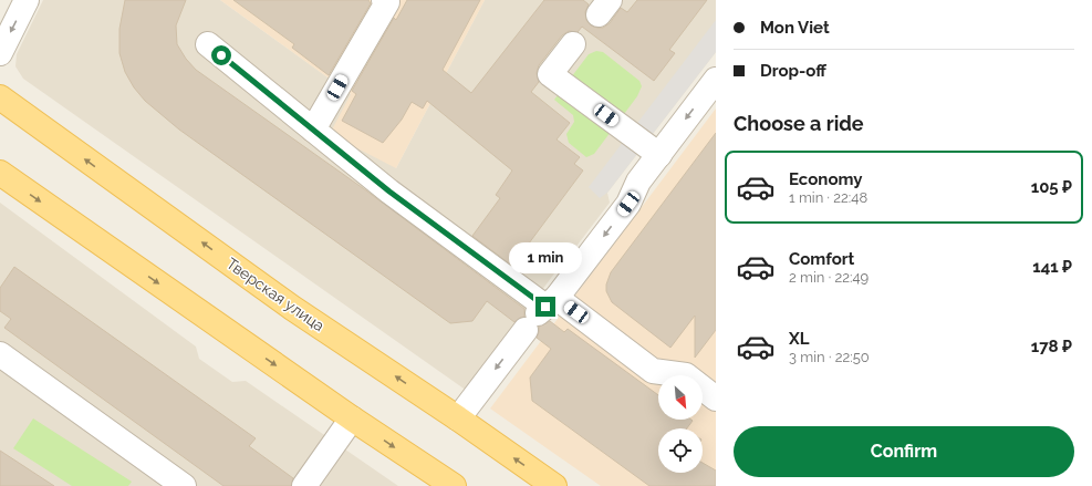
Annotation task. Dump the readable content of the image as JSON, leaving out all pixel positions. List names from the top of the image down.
{
  "streets": {
    "main road": ["Тверская улица"]
  },
  "north": "bottom right",
  "page": {
    "banner": ["Mon Viet", "Drop-off"],
    "heading": "Choose a ride",
    "list": [
      {
        "name": "Economy",
        "note": "1 min · 22:48",
        "value": "105 ₽"
      },
      {
        "name": "Comfort",
        "note": "2 min · 22:49",
        "value": "141 ₽"
      },
      {
        "name": "XL",
        "note": "3 min · 22:50",
        "value": "178 ₽"
      }
    ],
    "bubble": "1 min",
    "buttons": "Confirm"
  }
}
